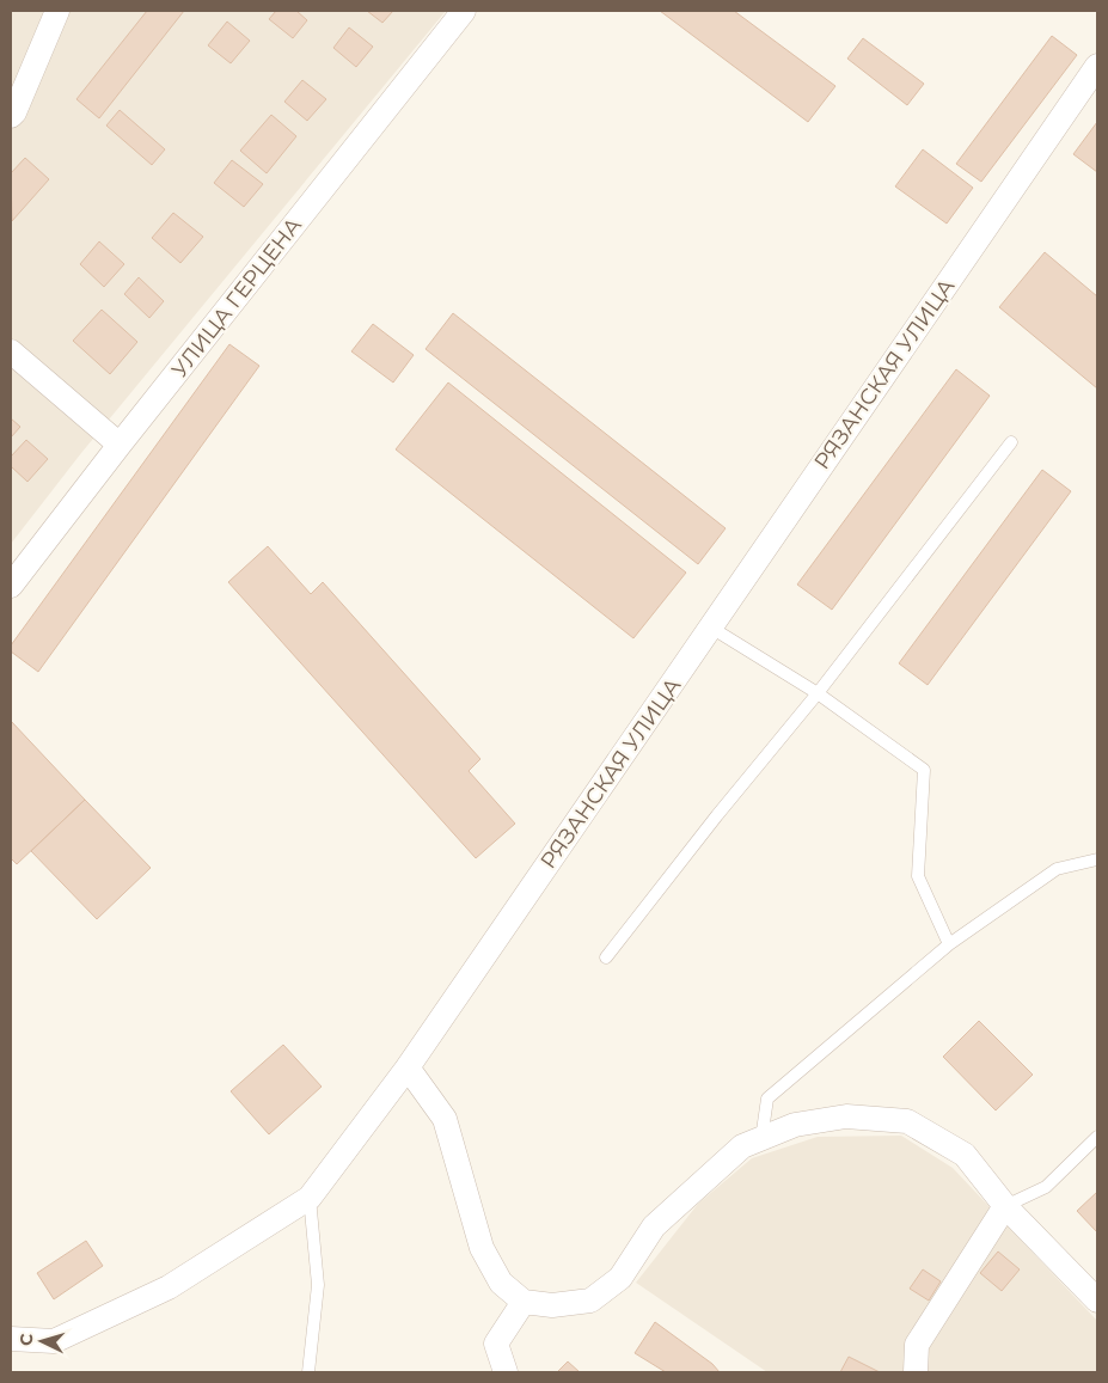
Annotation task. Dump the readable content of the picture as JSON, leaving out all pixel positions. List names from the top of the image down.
{
  "streets": {
    "street": ["УЛИЦА ГЕРЦЕНА", "РЯЗАНСКАЯ УЛИЦА"]
  },
  "north": "left"
}
